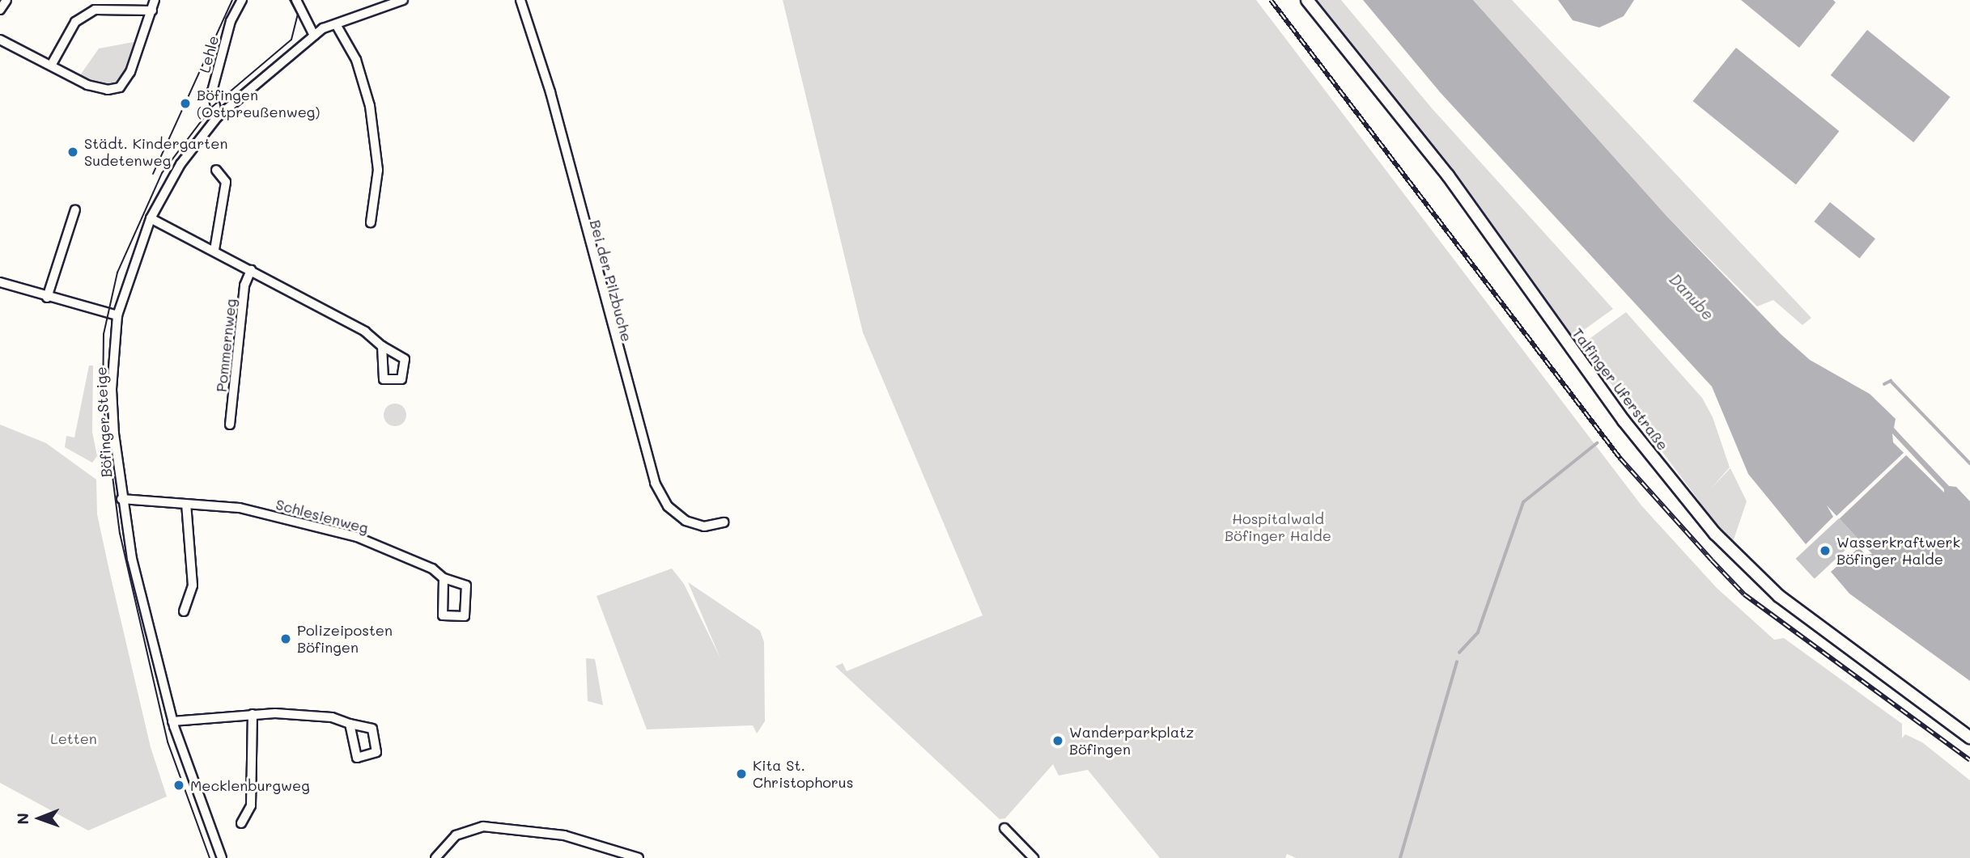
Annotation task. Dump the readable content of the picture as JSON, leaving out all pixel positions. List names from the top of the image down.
{
  "streets": {
    "street": [
      "Lehle",
      "Bei der Pilzbuche",
      "Pommernweg",
      "Talfinger Uferstraße",
      "Böfinger Steige",
      "Schlesienweg"
    ]
  },
  "crossings": [
    ["Lehle", "Böfinger Steige"],
    ["Böfinger Steige", "Schlesienweg"]
  ],
  "water": ["Danube"],
  "parks": ["Hospitalwald Böfinger Halde", "Letten"],
  "places": [
    "Böfingen (Ostpreußenweg)",
    "Städt. Kindergarten Sudetenweg",
    "Wasserkraftwerk Böfinger Halde",
    "Polizeiposten Böfingen",
    "Wanderparkplatz Böfingen",
    "Kita St. Christophorus",
    "Mecklenburgweg"
  ],
  "north": "left"
}
